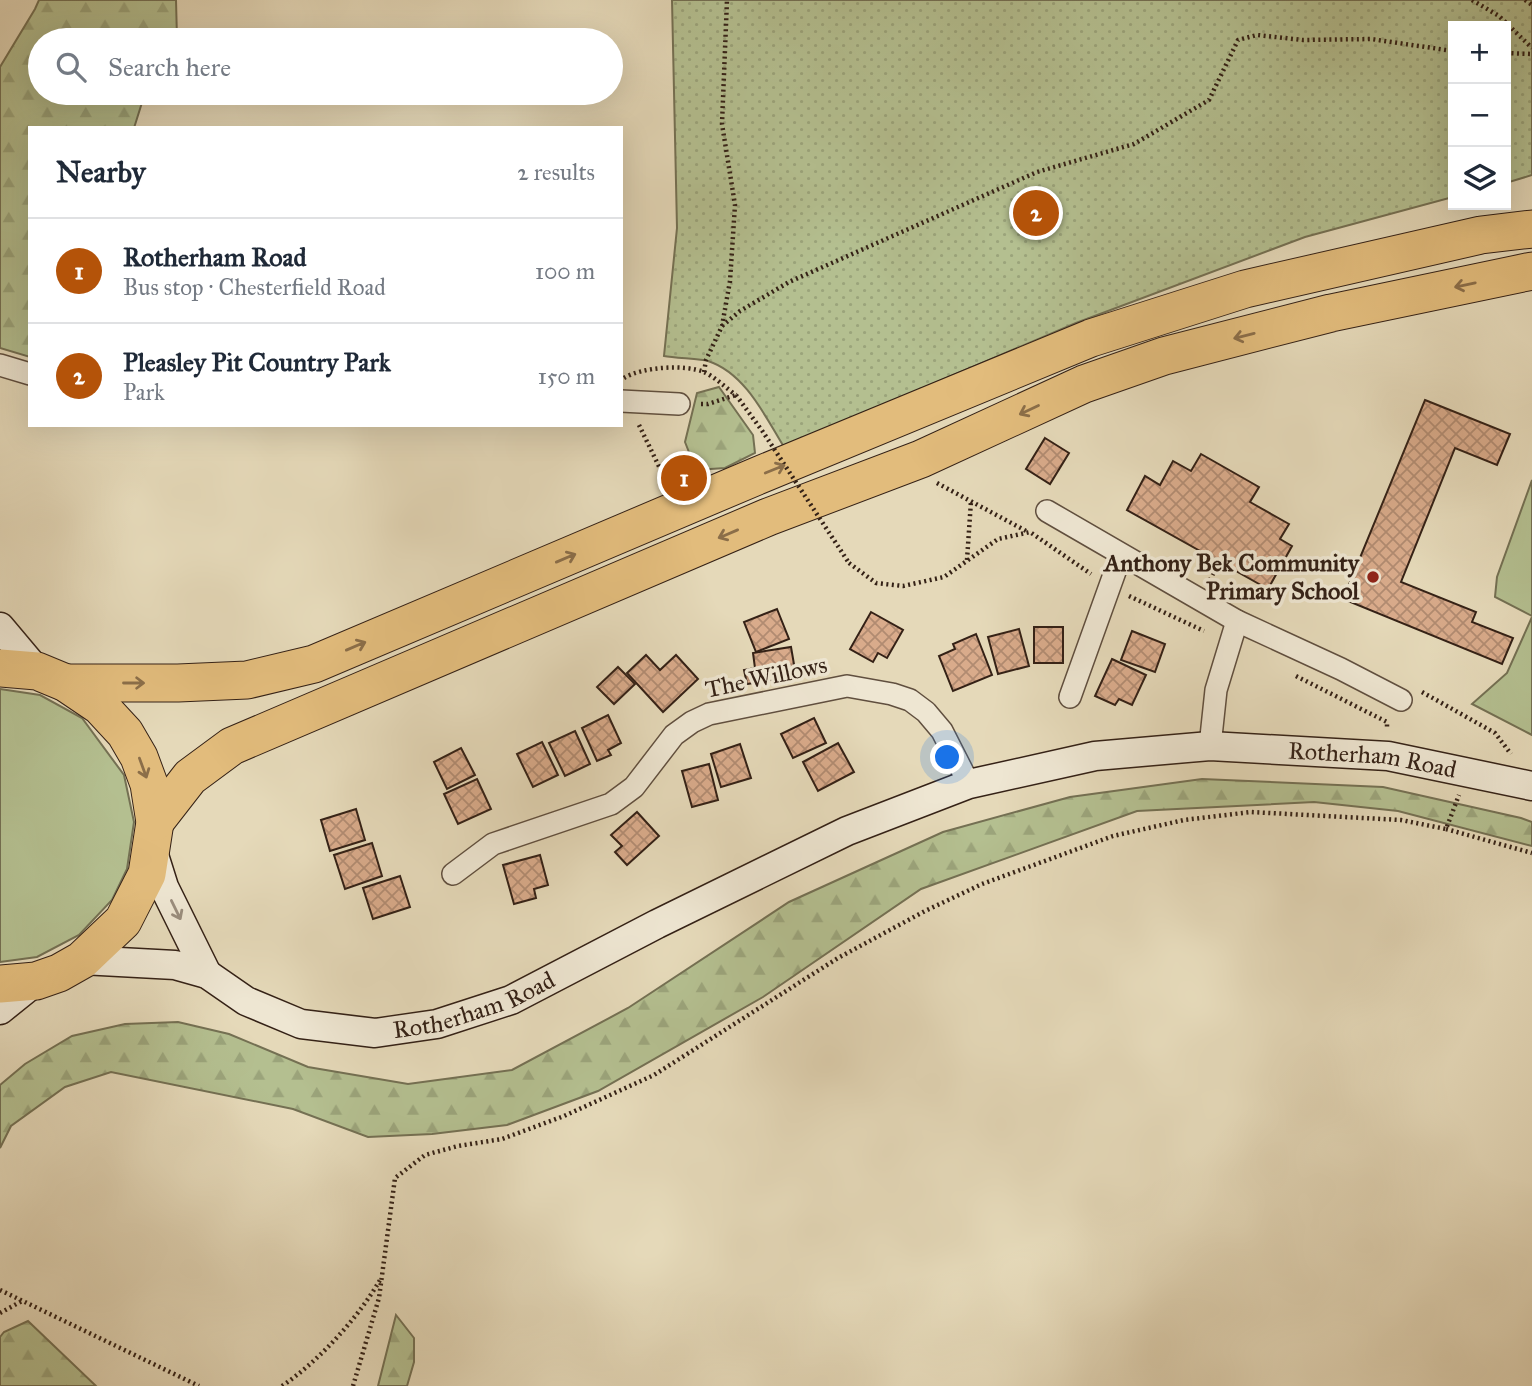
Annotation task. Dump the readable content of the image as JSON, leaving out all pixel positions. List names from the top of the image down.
{
  "streets": {
    "main road": ["Rotherham Road"],
    "street": ["The Willows"]
  },
  "crossings": [
    ["The Willows", "Rotherham Road"]
  ],
  "places": ["Anthony Bek Community Primary School"],
  "page": {
    "map_buttons": ["+", "−"],
    "search": "Search here",
    "heading": ["Nearby", "2 results"],
    "pins": ["2", "1"],
    "list": [
      {
        "mark": "1",
        "name": "Rotherham Road",
        "note": "Bus stop · Chesterfield Road",
        "value": "100 m"
      },
      {
        "mark": "2",
        "name": "Pleasley Pit Country Park",
        "note": "Park",
        "value": "150 m"
      }
    ]
  }
}
